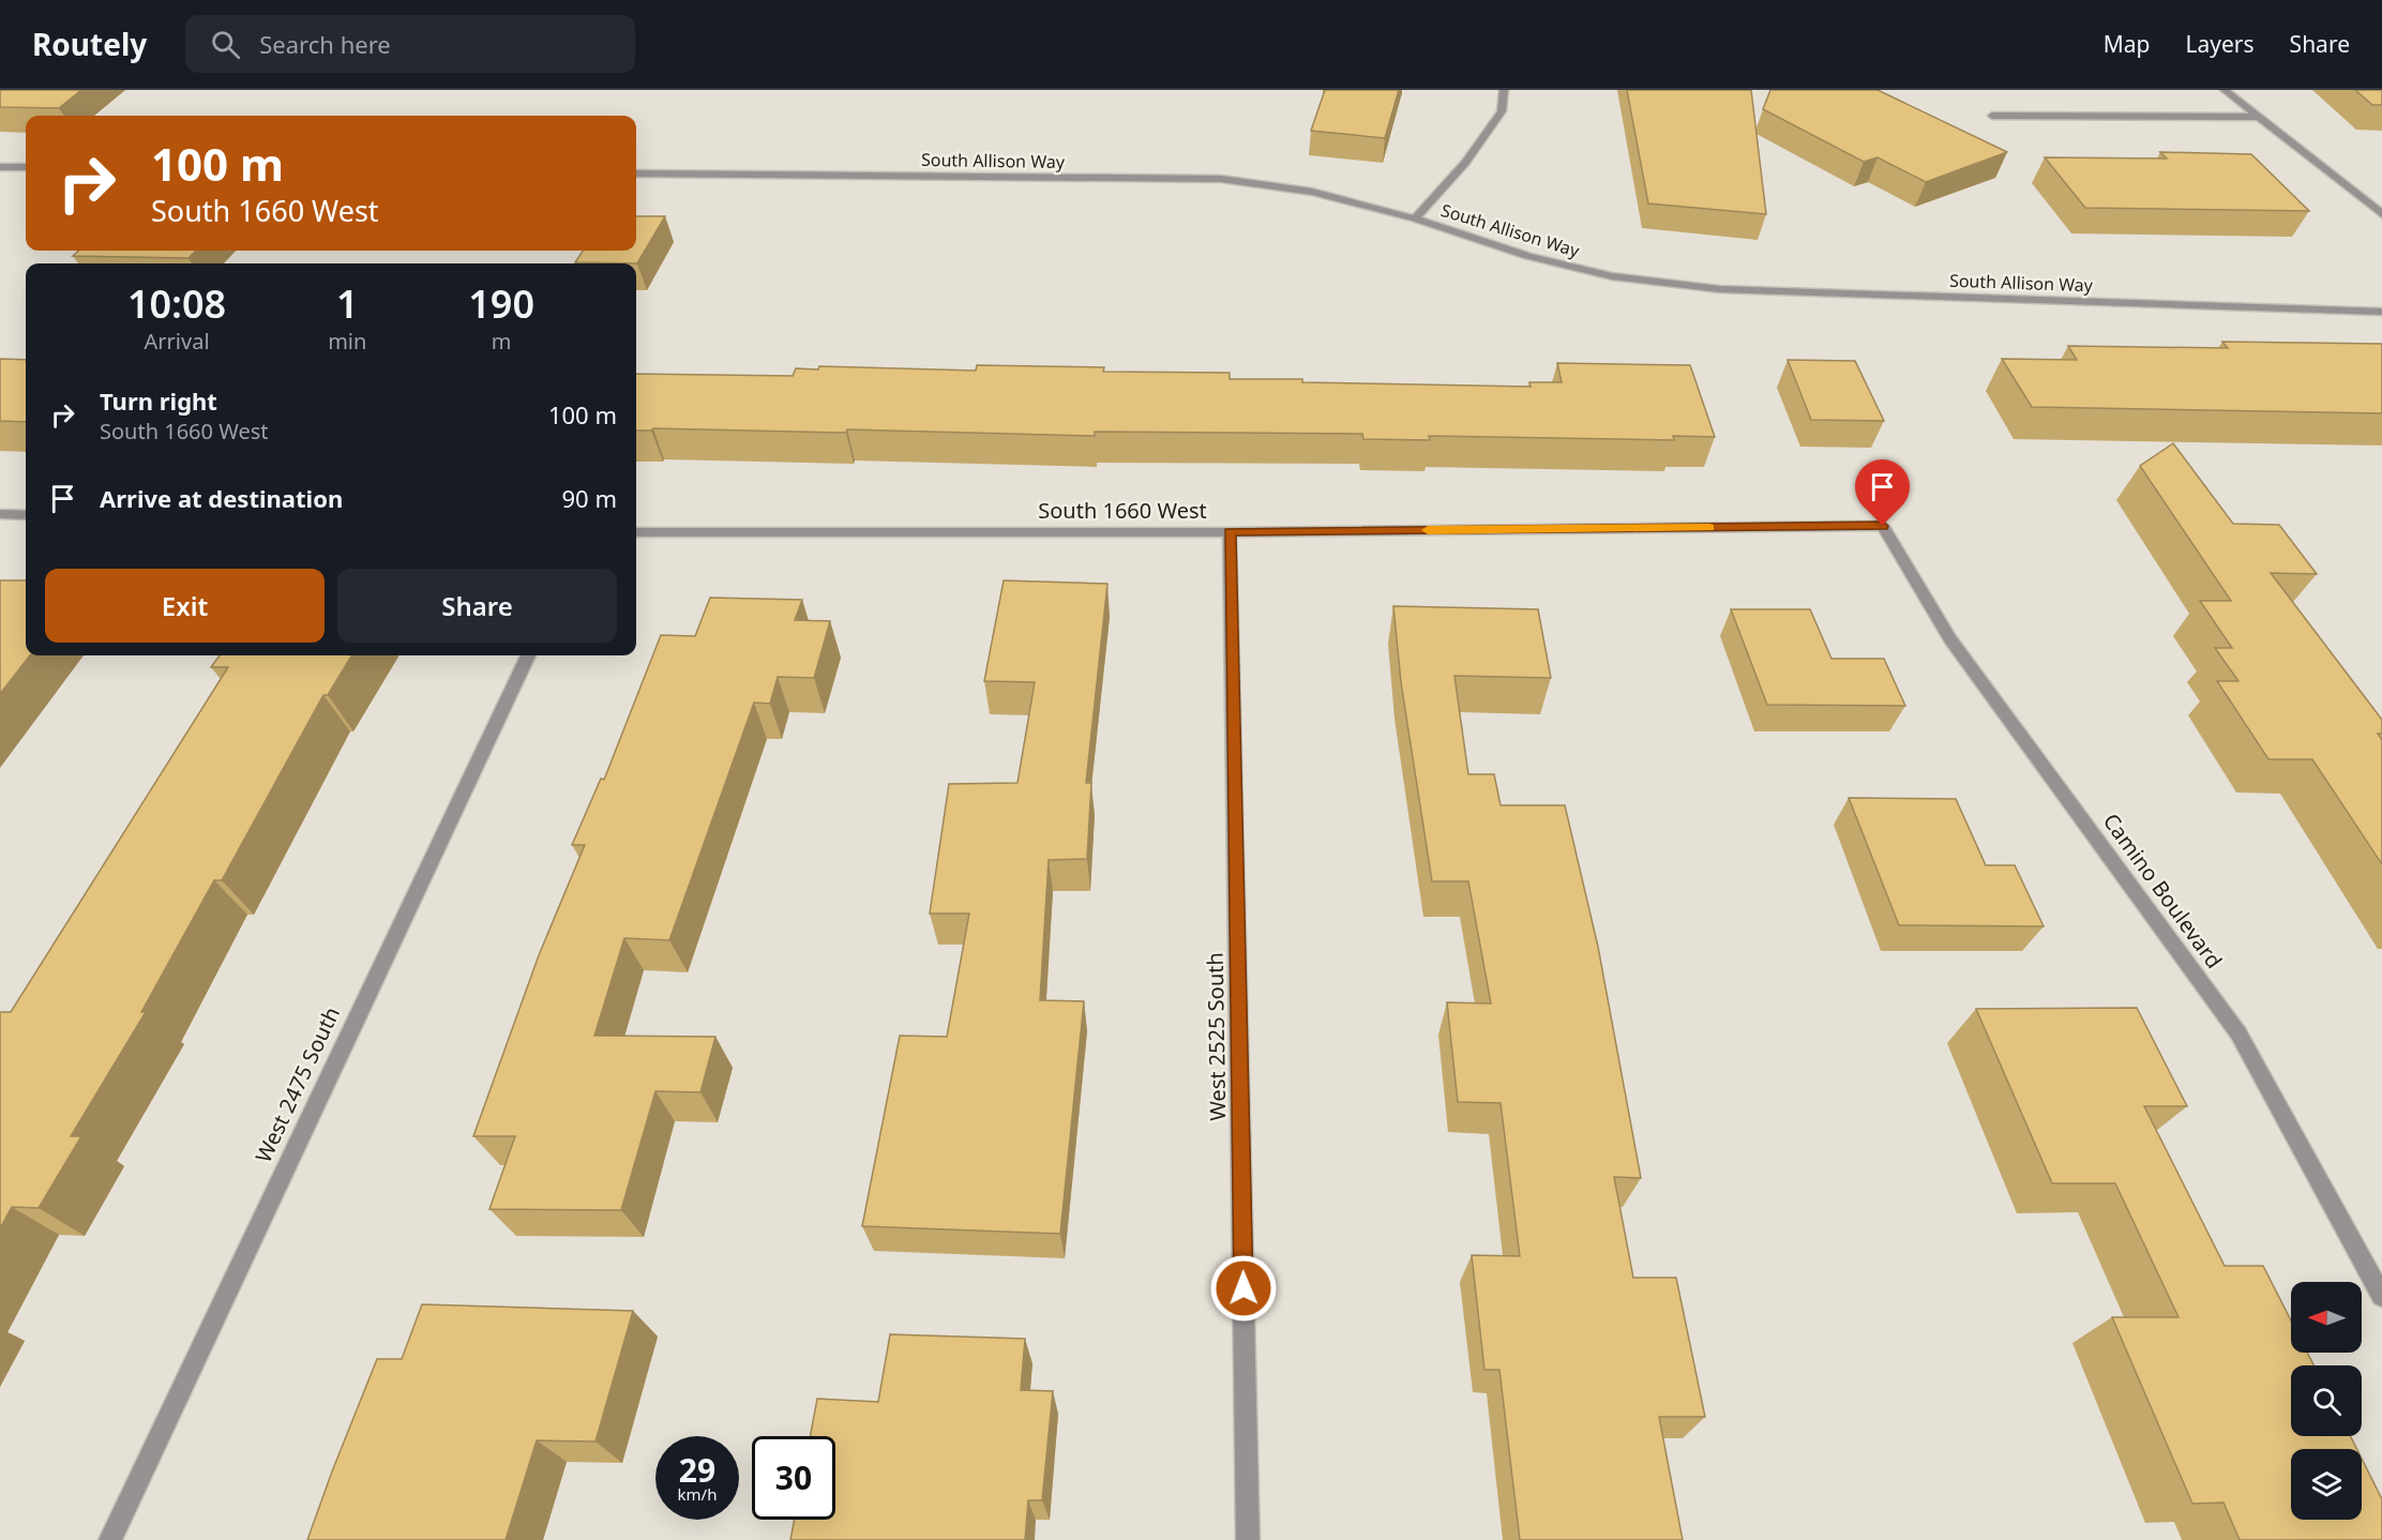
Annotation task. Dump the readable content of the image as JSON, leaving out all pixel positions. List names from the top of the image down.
{
  "streets": {
    "street": [
      "South Allison Way",
      "South 1660 West",
      "Camino Boulevard",
      "West 2525 South",
      "West 2475 South"
    ]
  },
  "crossings": [
    ["South 1660 West", "Camino Boulevard"],
    ["South 1660 West", "West 2525 South"]
  ],
  "north": "left",
  "page": {
    "header": "Routely",
    "search": "Search here",
    "nav": ["Map", "Layers", "Share"],
    "turn": ["100 m", "South 1660 West"],
    "eta": [
      "10:08",
      "Arrival",
      "1",
      "min",
      "190",
      "m"
    ],
    "list": [
      {
        "name": "Turn right",
        "note": "South 1660 West",
        "value": "100 m"
      },
      {
        "name": "Arrive at destination",
        "value": "90 m"
      }
    ],
    "buttons": ["Exit", "Share"],
    "speed": "29 km/h",
    "limit": "30"
  }
}
